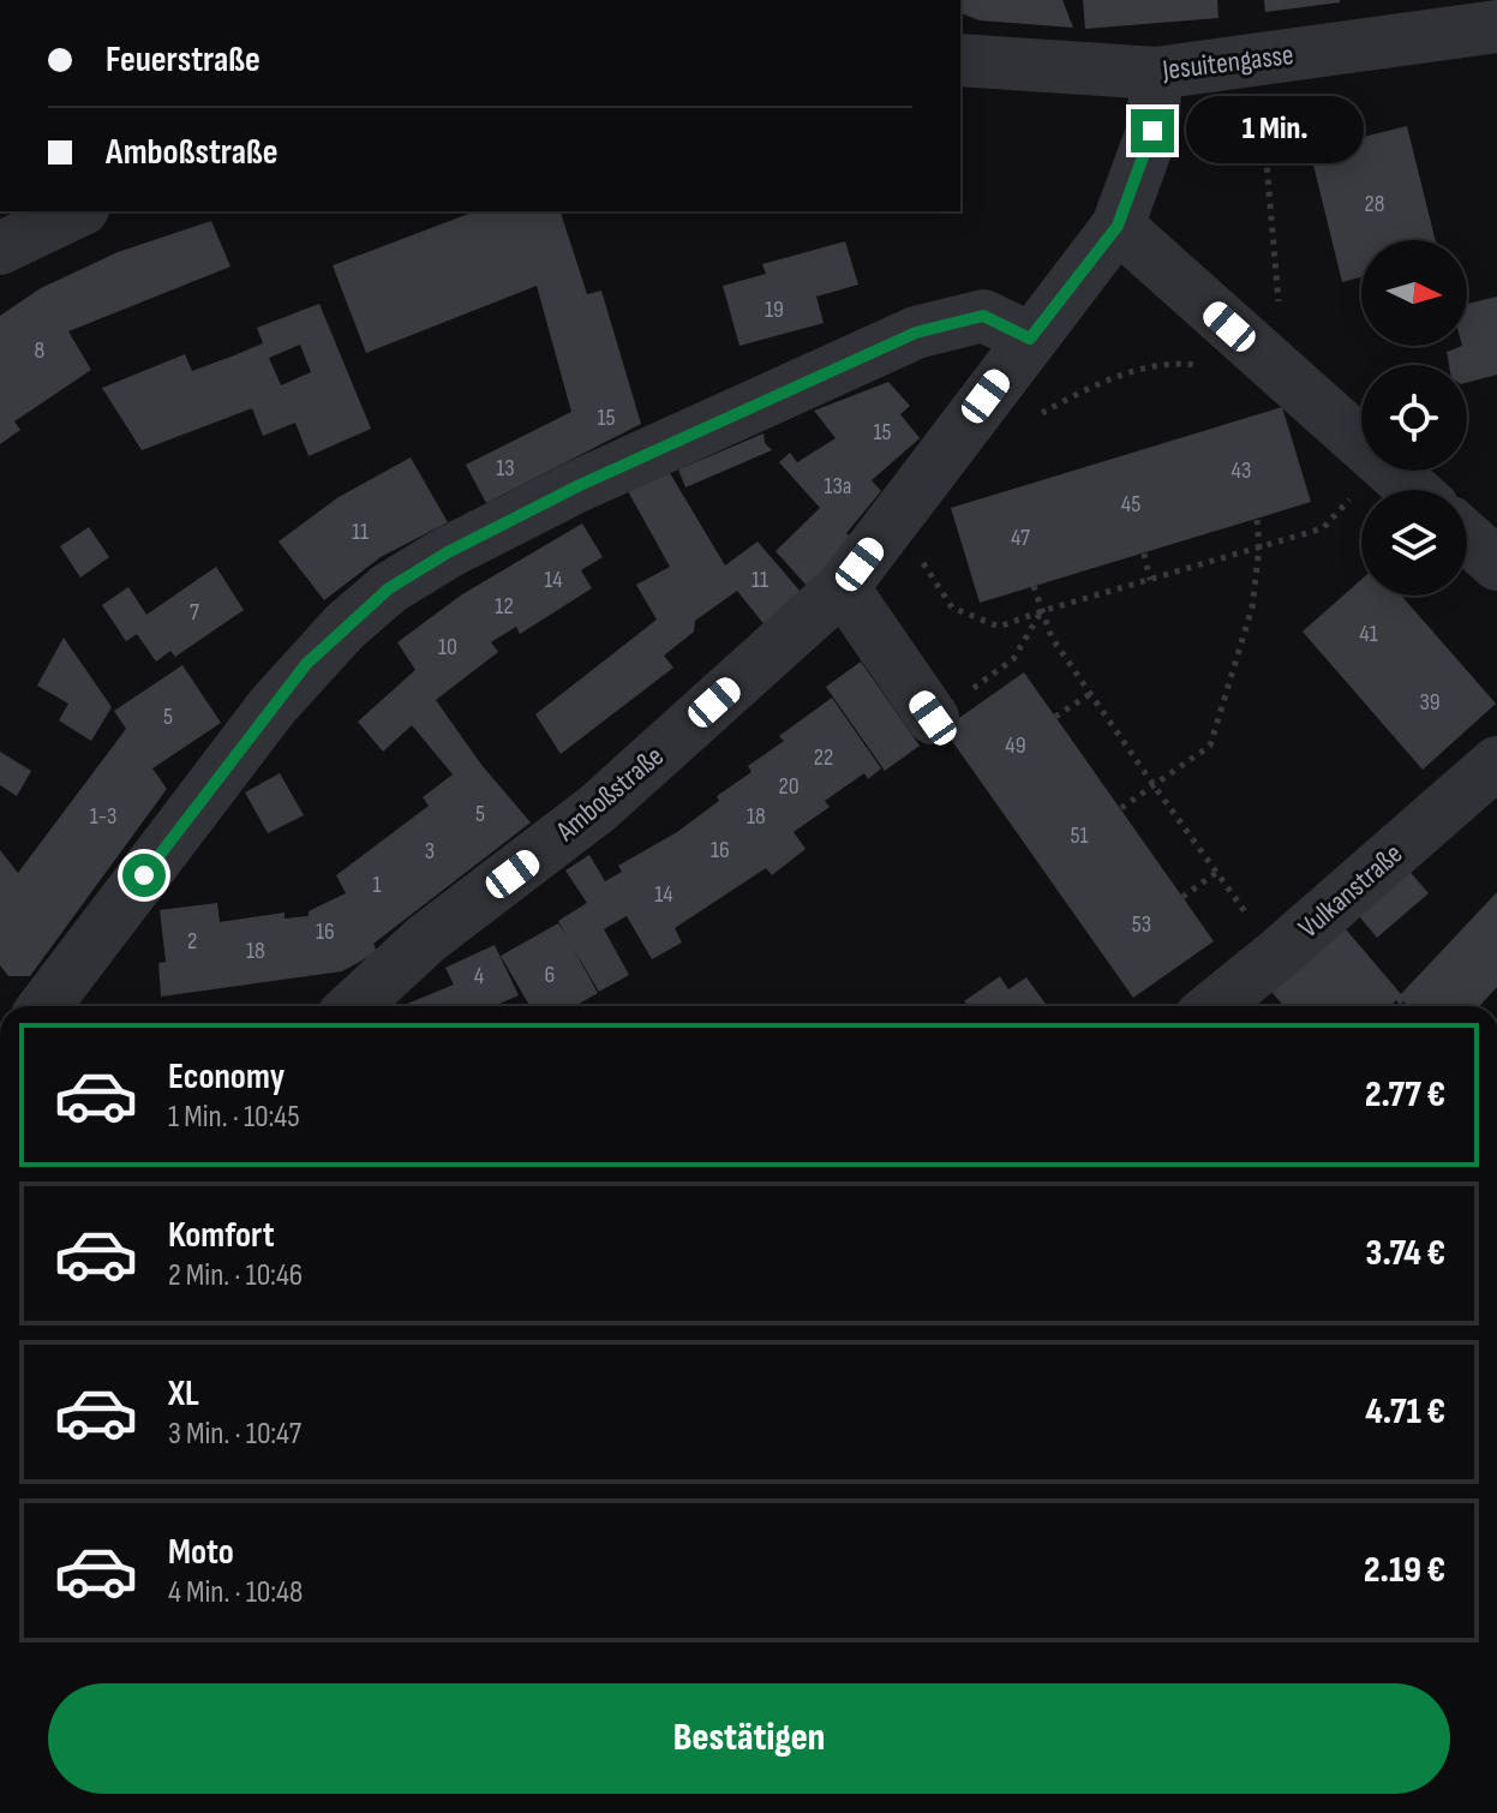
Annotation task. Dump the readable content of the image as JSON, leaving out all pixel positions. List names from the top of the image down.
{
  "streets": {
    "street": ["Jesuitengasse", "Amboßstraße", "Vulkanstraße"]
  },
  "crossings": [
    ["Jesuitengasse", "Amboßstraße"]
  ],
  "house_numbers": [
    "28",
    "19",
    "8",
    "15",
    "15",
    "13",
    "43",
    "13a",
    "45",
    "11",
    "47",
    "14",
    "11",
    "12",
    "7",
    "41",
    "10",
    "39",
    "5",
    "49",
    "22",
    "20",
    "5",
    "1-3",
    "18",
    "51",
    "16",
    "3",
    "1",
    "14",
    "53",
    "16",
    "2",
    "18",
    "6",
    "4"
  ],
  "north": "right",
  "page": {
    "banner": ["Feuerstraße", "Amboßstraße"],
    "bubble": "1 Min.",
    "list": [
      {
        "name": "Economy",
        "note": "1 Min. · 10:45",
        "value": "2.77 €"
      },
      {
        "name": "Komfort",
        "note": "2 Min. · 10:46",
        "value": "3.74 €"
      },
      {
        "name": "XL",
        "note": "3 Min. · 10:47",
        "value": "4.71 €"
      },
      {
        "name": "Moto",
        "note": "4 Min. · 10:48",
        "value": "2.19 €"
      }
    ],
    "buttons": "Bestätigen"
  }
}
